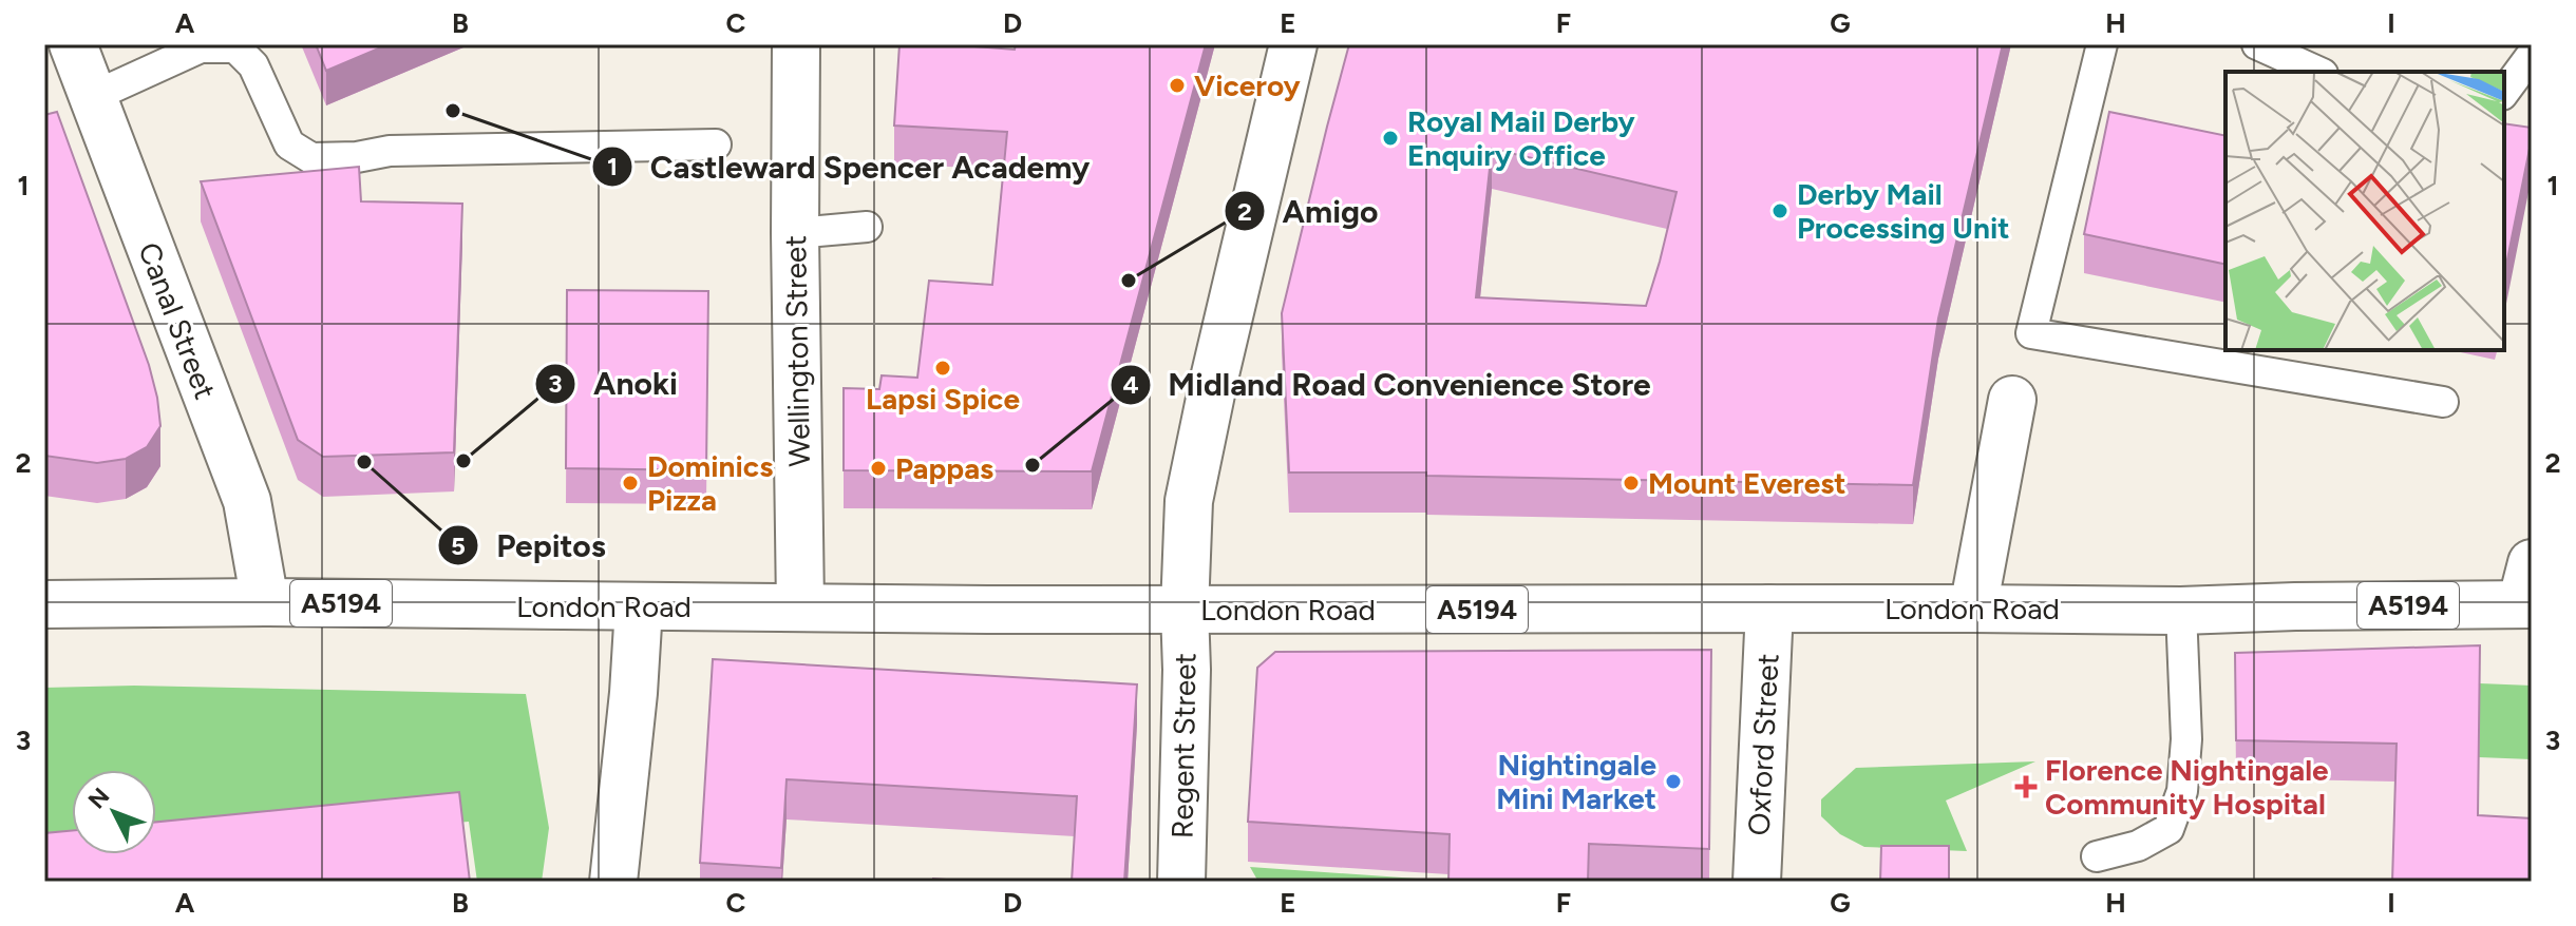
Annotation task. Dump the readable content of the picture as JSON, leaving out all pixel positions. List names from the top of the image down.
{
  "streets": {
    "main road": [
      "Canal Street",
      "Wellington Street",
      "A5194",
      "London Road",
      "Oxford Street",
      "Regent Street"
    ]
  },
  "crossings": [
    ["Canal Street", "London Road"],
    ["Wellington Street", "London Road"],
    ["London Road", "Oxford Street"],
    ["London Road", "Regent Street"]
  ],
  "places": {
    "other": [
      "Viceroy",
      "Castleward Spencer Academy",
      "Royal Mail Derby Enquiry Office",
      "Derby Mail Processing Unit",
      "Amigo",
      "Lapsi Spice",
      "Anoki",
      "Pepitos",
      "Midland Road Convenience Store",
      "Pappas",
      "Dominics Pizza",
      "Mount Everest",
      "Nightingale Mini Market"
    ],
    "health": ["Florence Nightingale Community Hospital"]
  },
  "north": "top left",
  "grid": {
    "columns": [
      "A",
      "B",
      "C",
      "D",
      "E",
      "F",
      "G",
      "H",
      "I"
    ],
    "rows": ["1", "2", "3"]
  }
}
